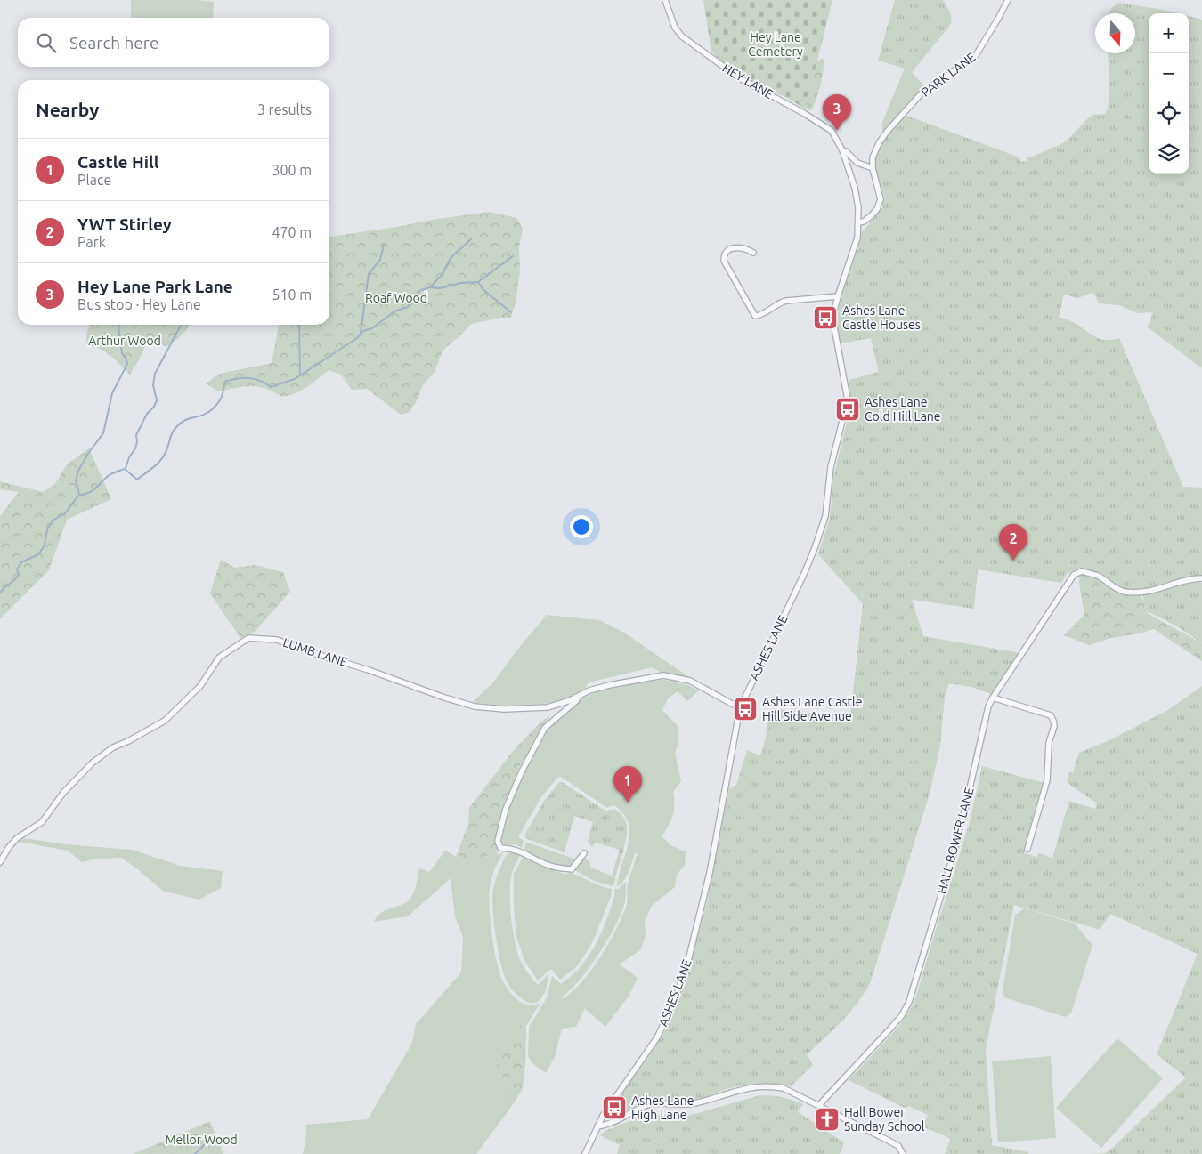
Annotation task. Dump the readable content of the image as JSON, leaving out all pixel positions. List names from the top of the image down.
{
  "streets": {
    "street": [
      "PARK LANE",
      "HEY LANE",
      "ASHES LANE",
      "LUMB LANE",
      "HALL BOWER LANE"
    ]
  },
  "crossings": [
    ["PARK LANE", "ASHES LANE"],
    ["HEY LANE", "ASHES LANE"],
    ["ASHES LANE", "LUMB LANE"]
  ],
  "parks": [
    "Hey Lane Cemetery",
    "Roaf Wood",
    "Arthur Wood",
    "Mellor Wood"
  ],
  "places": {
    "bus stop": [
      "Ashes Lane Castle Houses",
      "Ashes Lane Cold Hill Lane",
      "Ashes Lane Castle Hill Side Avenue",
      "Ashes Lane High Lane"
    ],
    "church": ["Hall Bower Sunday School"]
  },
  "north": "bottom",
  "page": {
    "map_buttons": ["+", "−"],
    "search": "Search here",
    "heading": ["Nearby", "3 results"],
    "pins": ["3", "2", "1"],
    "list": [
      {
        "mark": "1",
        "name": "Castle Hill",
        "note": "Place",
        "value": "300 m"
      },
      {
        "mark": "2",
        "name": "YWT Stirley",
        "note": "Park",
        "value": "470 m"
      },
      {
        "mark": "3",
        "name": "Hey Lane Park Lane",
        "note": "Bus stop · Hey Lane",
        "value": "510 m"
      }
    ]
  }
}
